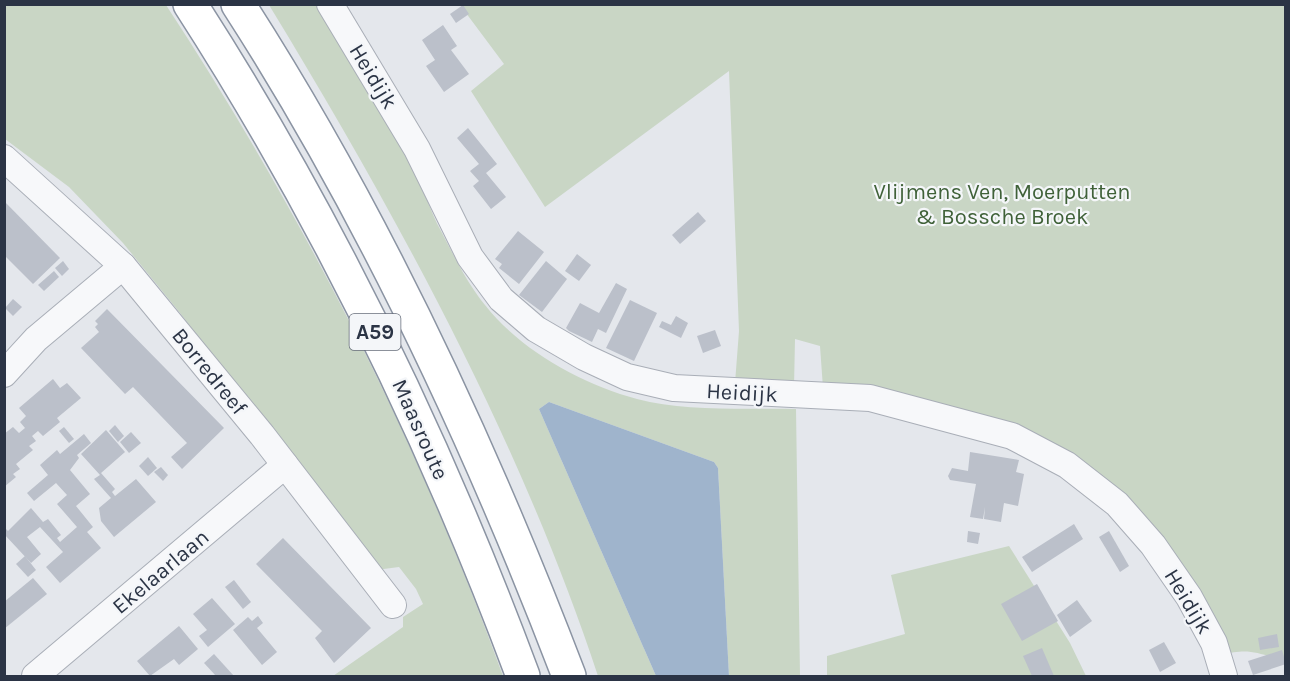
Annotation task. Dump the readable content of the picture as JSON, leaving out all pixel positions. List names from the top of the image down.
{
  "streets": {
    "highway": ["A59", "Maasroute"],
    "street": ["Heidijk", "Borredreef", "Ekelaarlaan"]
  },
  "crossings": [
    ["Borredreef", "Ekelaarlaan"]
  ],
  "parks": ["Vlijmens Ven, Moerputten & Bossche Broek"]
}
